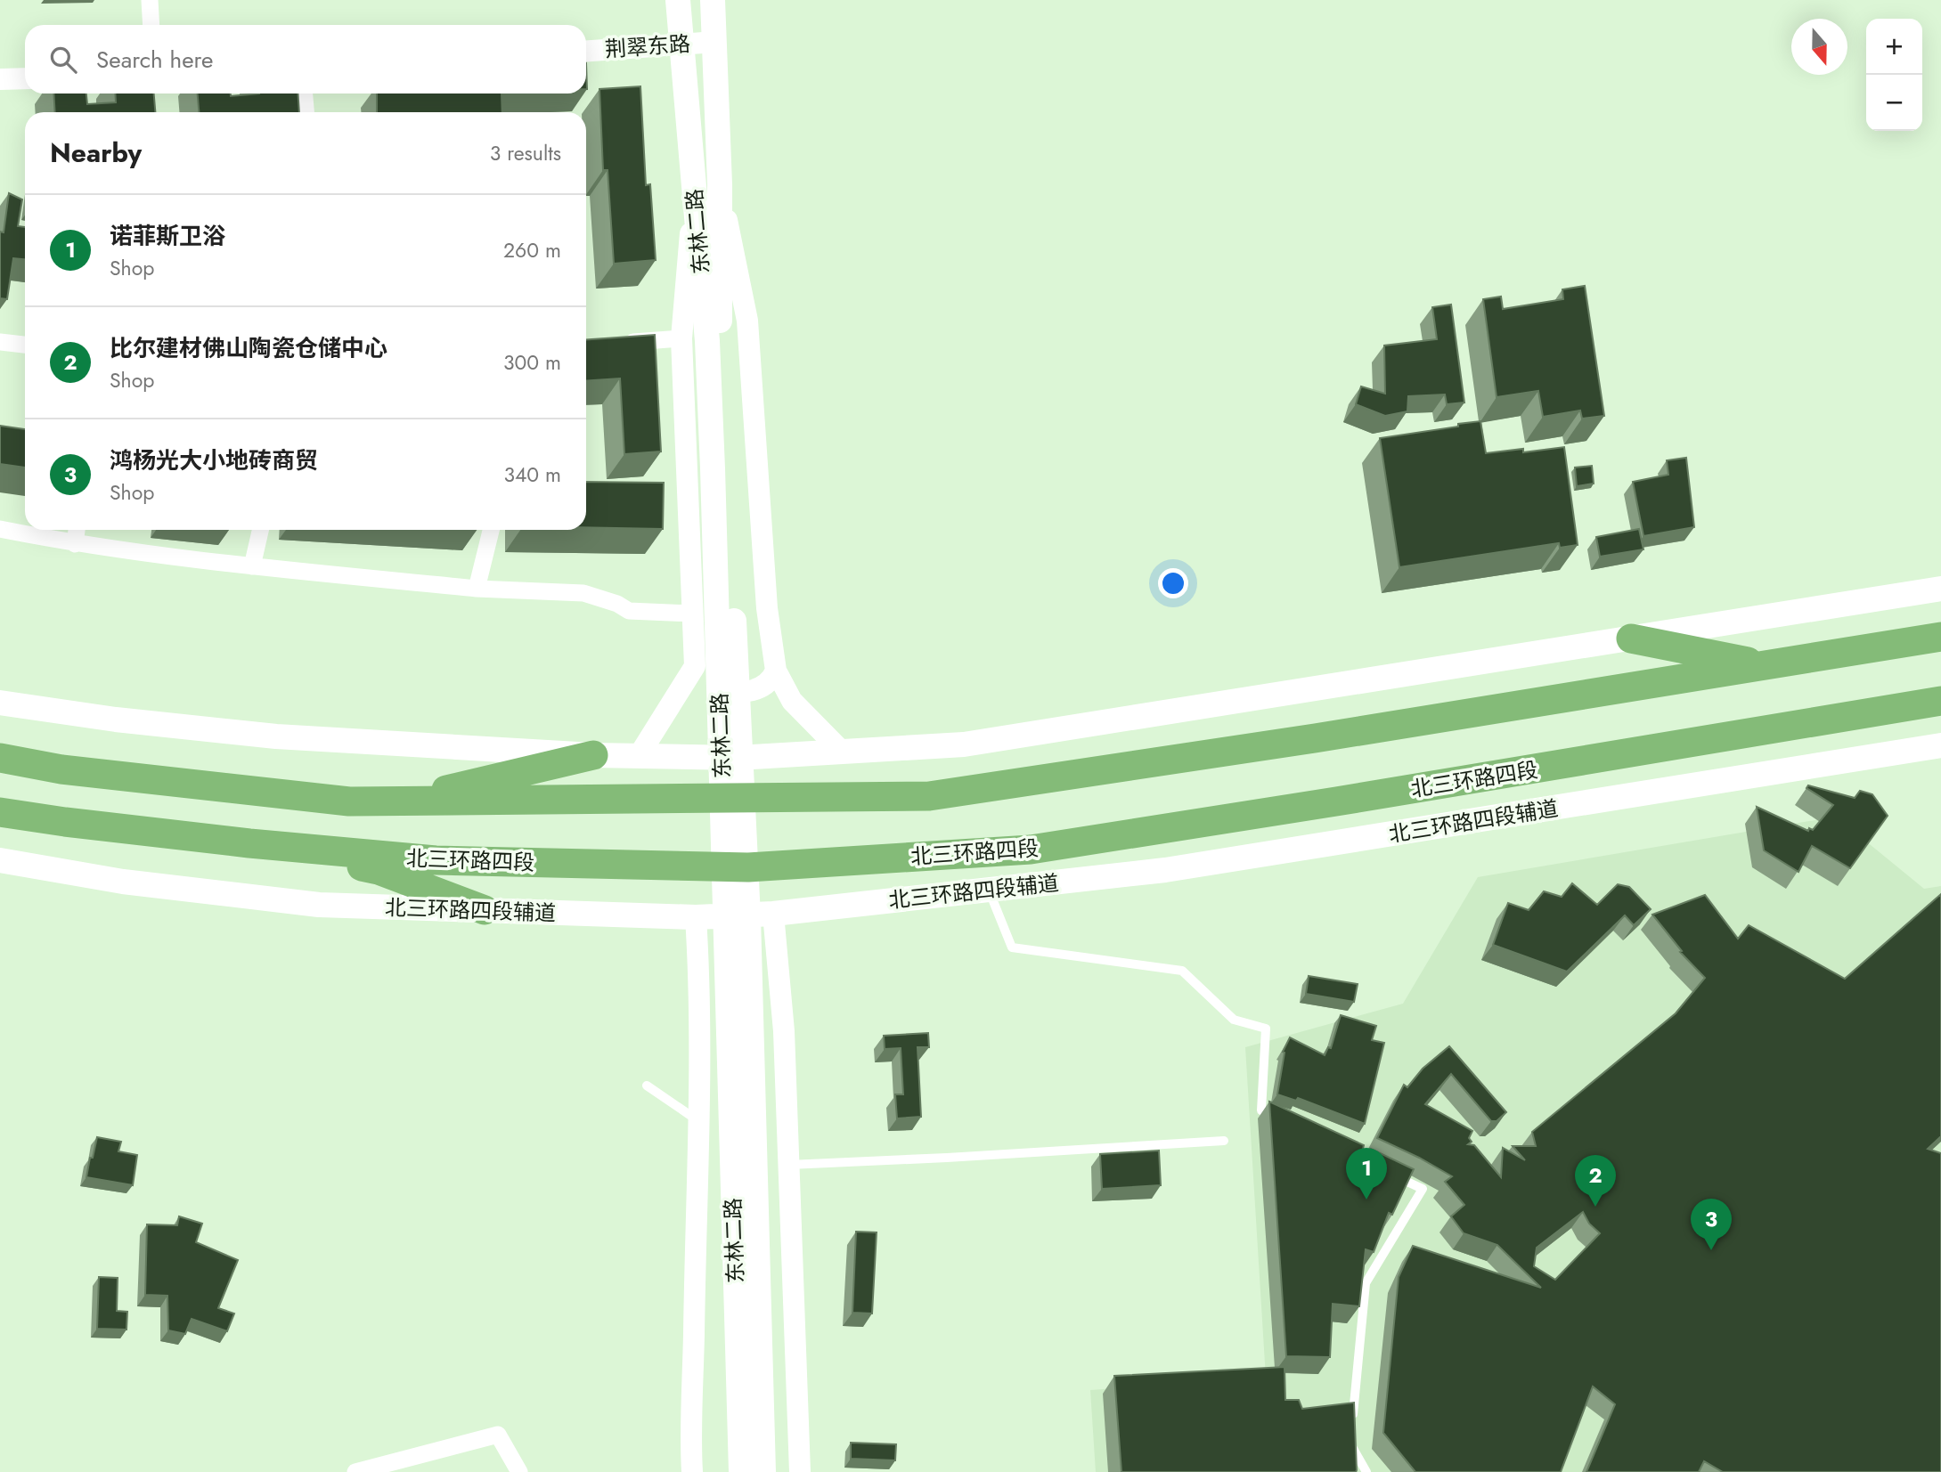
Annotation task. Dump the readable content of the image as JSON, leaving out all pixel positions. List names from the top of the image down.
{
  "streets": {
    "highway": ["北三环路四段"],
    "main road": ["东林二路", "北三环路四段辅道"],
    "street": ["荆翠东路"]
  },
  "crossings": [
    ["荆翠东路", "东林二路"]
  ],
  "north": "bottom",
  "page": {
    "map_buttons": ["+", "−"],
    "search": "Search here",
    "heading": ["Nearby", "3 results"],
    "list": [
      {
        "mark": "1",
        "name": "诺菲斯卫浴",
        "note": "Shop",
        "value": "260 m"
      },
      {
        "mark": "2",
        "name": "比尔建材佛山陶瓷仓储中心",
        "note": "Shop",
        "value": "300 m"
      },
      {
        "mark": "3",
        "name": "鸿杨光大小地砖商贸",
        "note": "Shop",
        "value": "340 m"
      }
    ],
    "pins": ["1", "2", "3"]
  }
}
